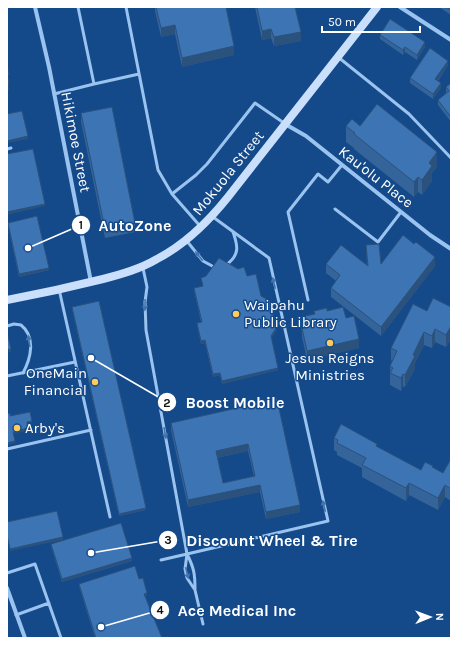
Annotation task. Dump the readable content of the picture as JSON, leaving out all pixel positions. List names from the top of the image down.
{
  "streets": {
    "street": ["Hikimoe Street", "Mokuola Street", "Kau'olu Place"]
  },
  "crossings": [
    ["Hikimoe Street", "Mokuola Street"],
    ["Mokuola Street", "Kau'olu Place"]
  ],
  "places": [
    "AutoZone",
    "Waipahu Public Library",
    "Jesus Reigns Ministries",
    "Boost Mobile",
    "OneMain Financial",
    "Arby's",
    "Discount Wheel & Tire",
    "Ace Medical Inc"
  ],
  "scale_bar": "50 m",
  "north": "right"
}
